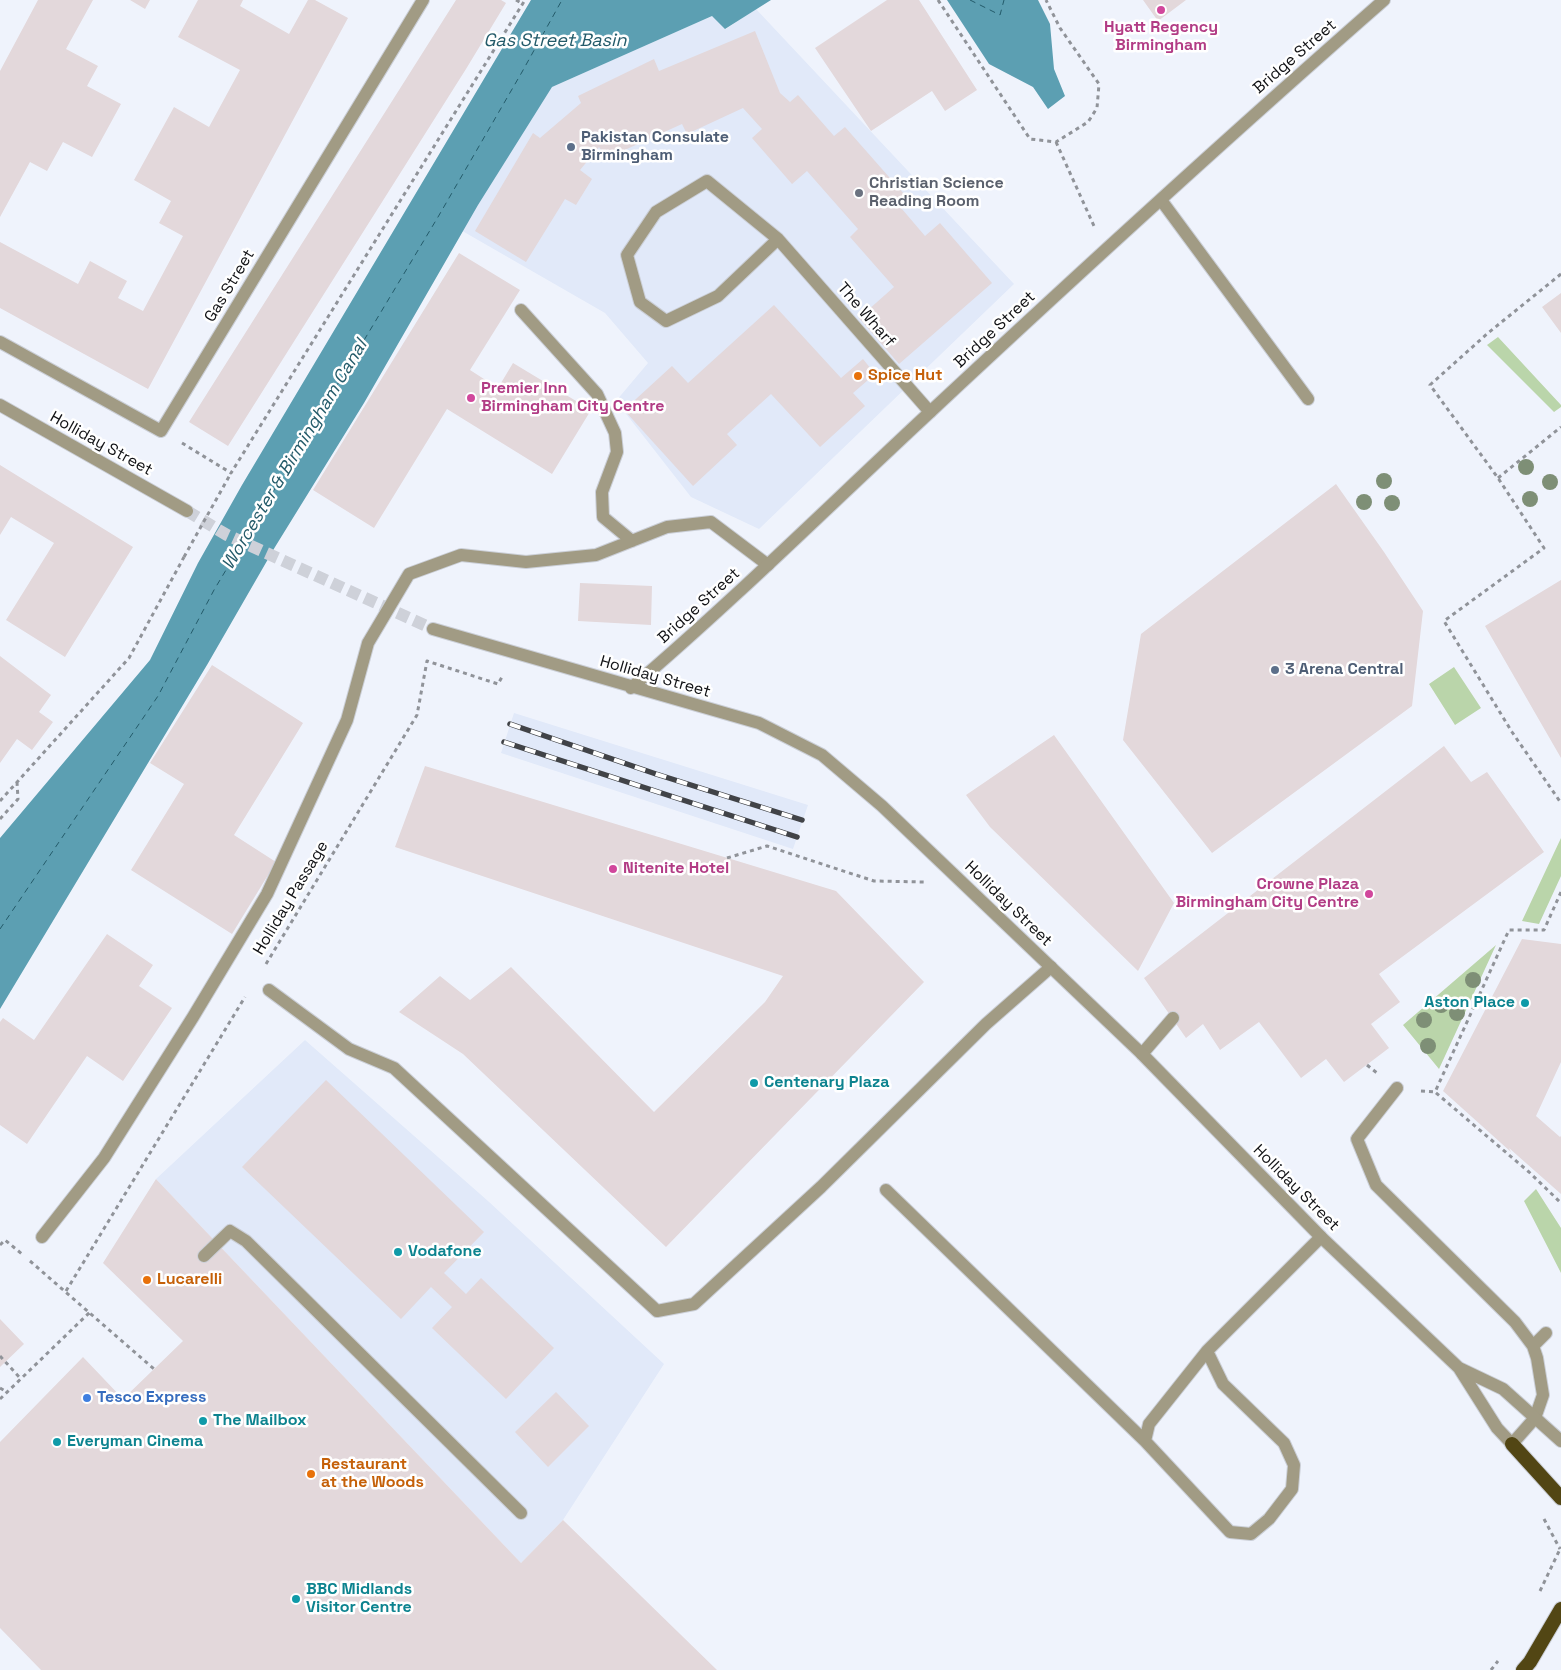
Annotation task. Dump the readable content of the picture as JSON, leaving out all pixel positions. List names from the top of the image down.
{
  "streets": {
    "street": [
      "Bridge Street",
      "Gas Street",
      "The Wharf",
      "Holliday Street"
    ],
    "path": ["Holliday Passage"]
  },
  "crossings": [
    ["Bridge Street", "The Wharf"],
    ["Bridge Street", "Holliday Street"],
    ["Holliday Street", "Holliday Passage"]
  ],
  "water": ["Gas Street Basin", "Worcester & Birmingham Canal"],
  "places": [
    "Hyatt Regency Birmingham",
    "Pakistan Consulate Birmingham",
    "Christian Science Reading Room",
    "Spice Hut",
    "Premier Inn Birmingham City Centre",
    "3 Arena Central",
    "Nitenite Hotel",
    "Crowne Plaza Birmingham City Centre",
    "Aston Place",
    "Centenary Plaza",
    "Vodafone",
    "Lucarelli",
    "Tesco Express",
    "The Mailbox",
    "Everyman Cinema",
    "Restaurant at the Woods",
    "BBC Midlands Visitor Centre"
  ]
}
